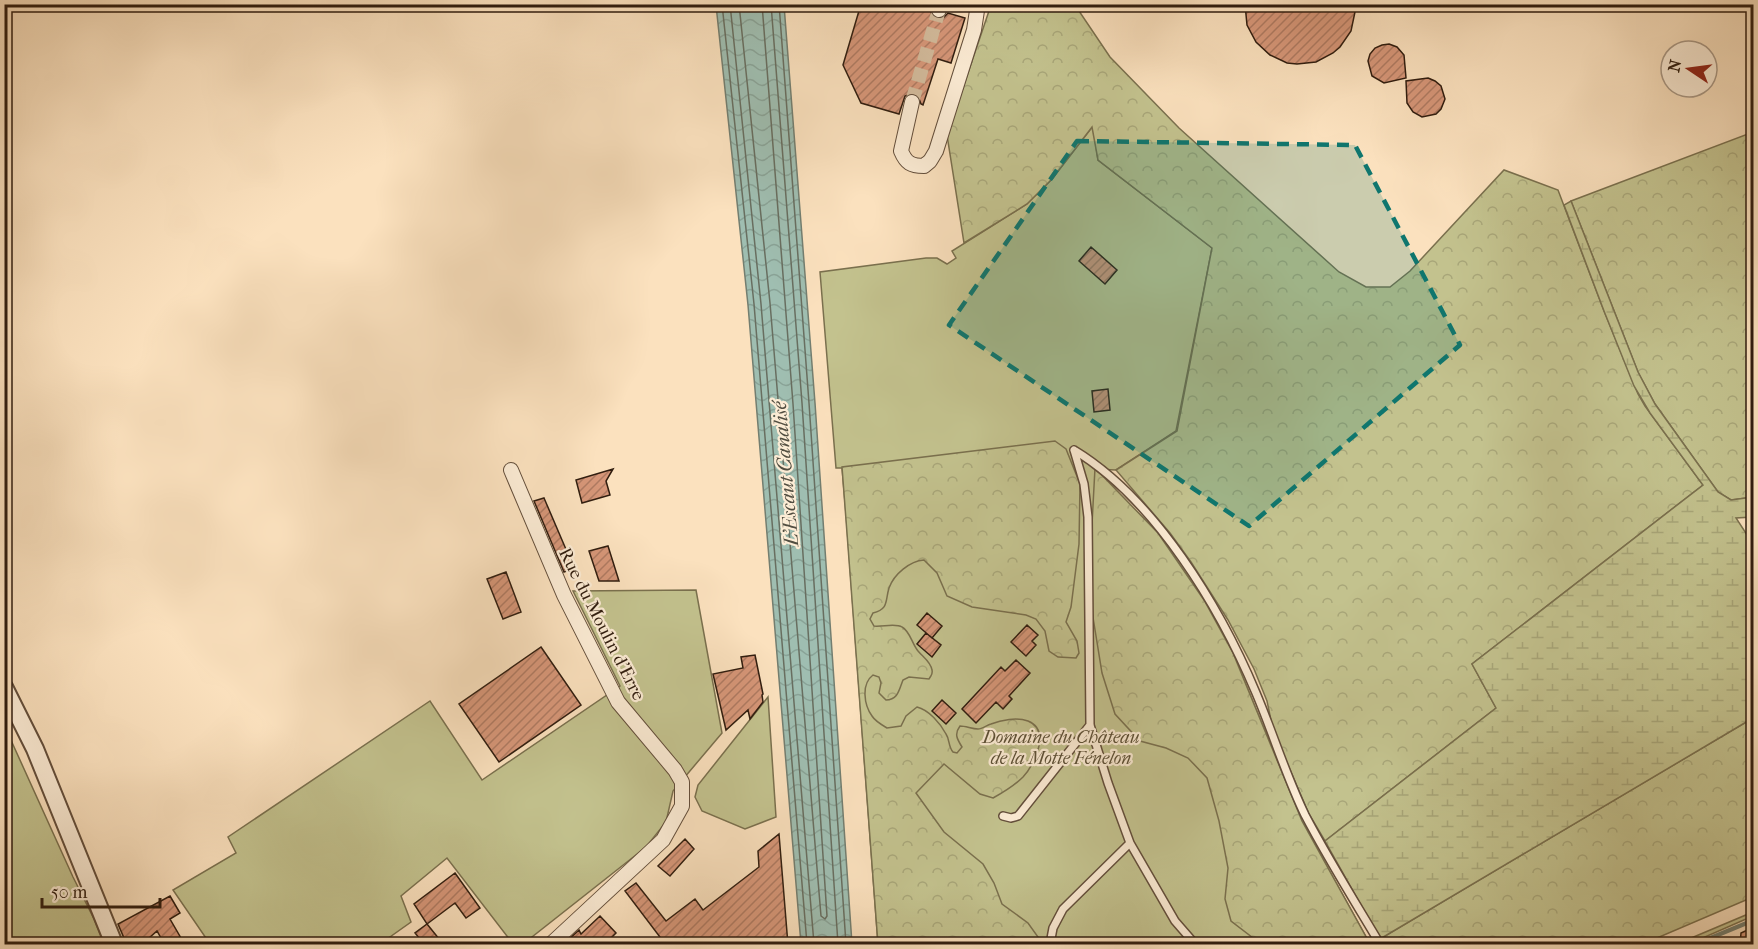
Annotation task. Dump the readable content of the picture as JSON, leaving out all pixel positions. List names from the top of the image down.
{
  "streets": {
    "street": ["Rue du Moulin d'Erre"]
  },
  "water": ["L'Escaut Canalisé"],
  "parks": ["Domaine du Château de la Motte Fénelon"],
  "scale_bar": "50 m",
  "north": "left"
}
